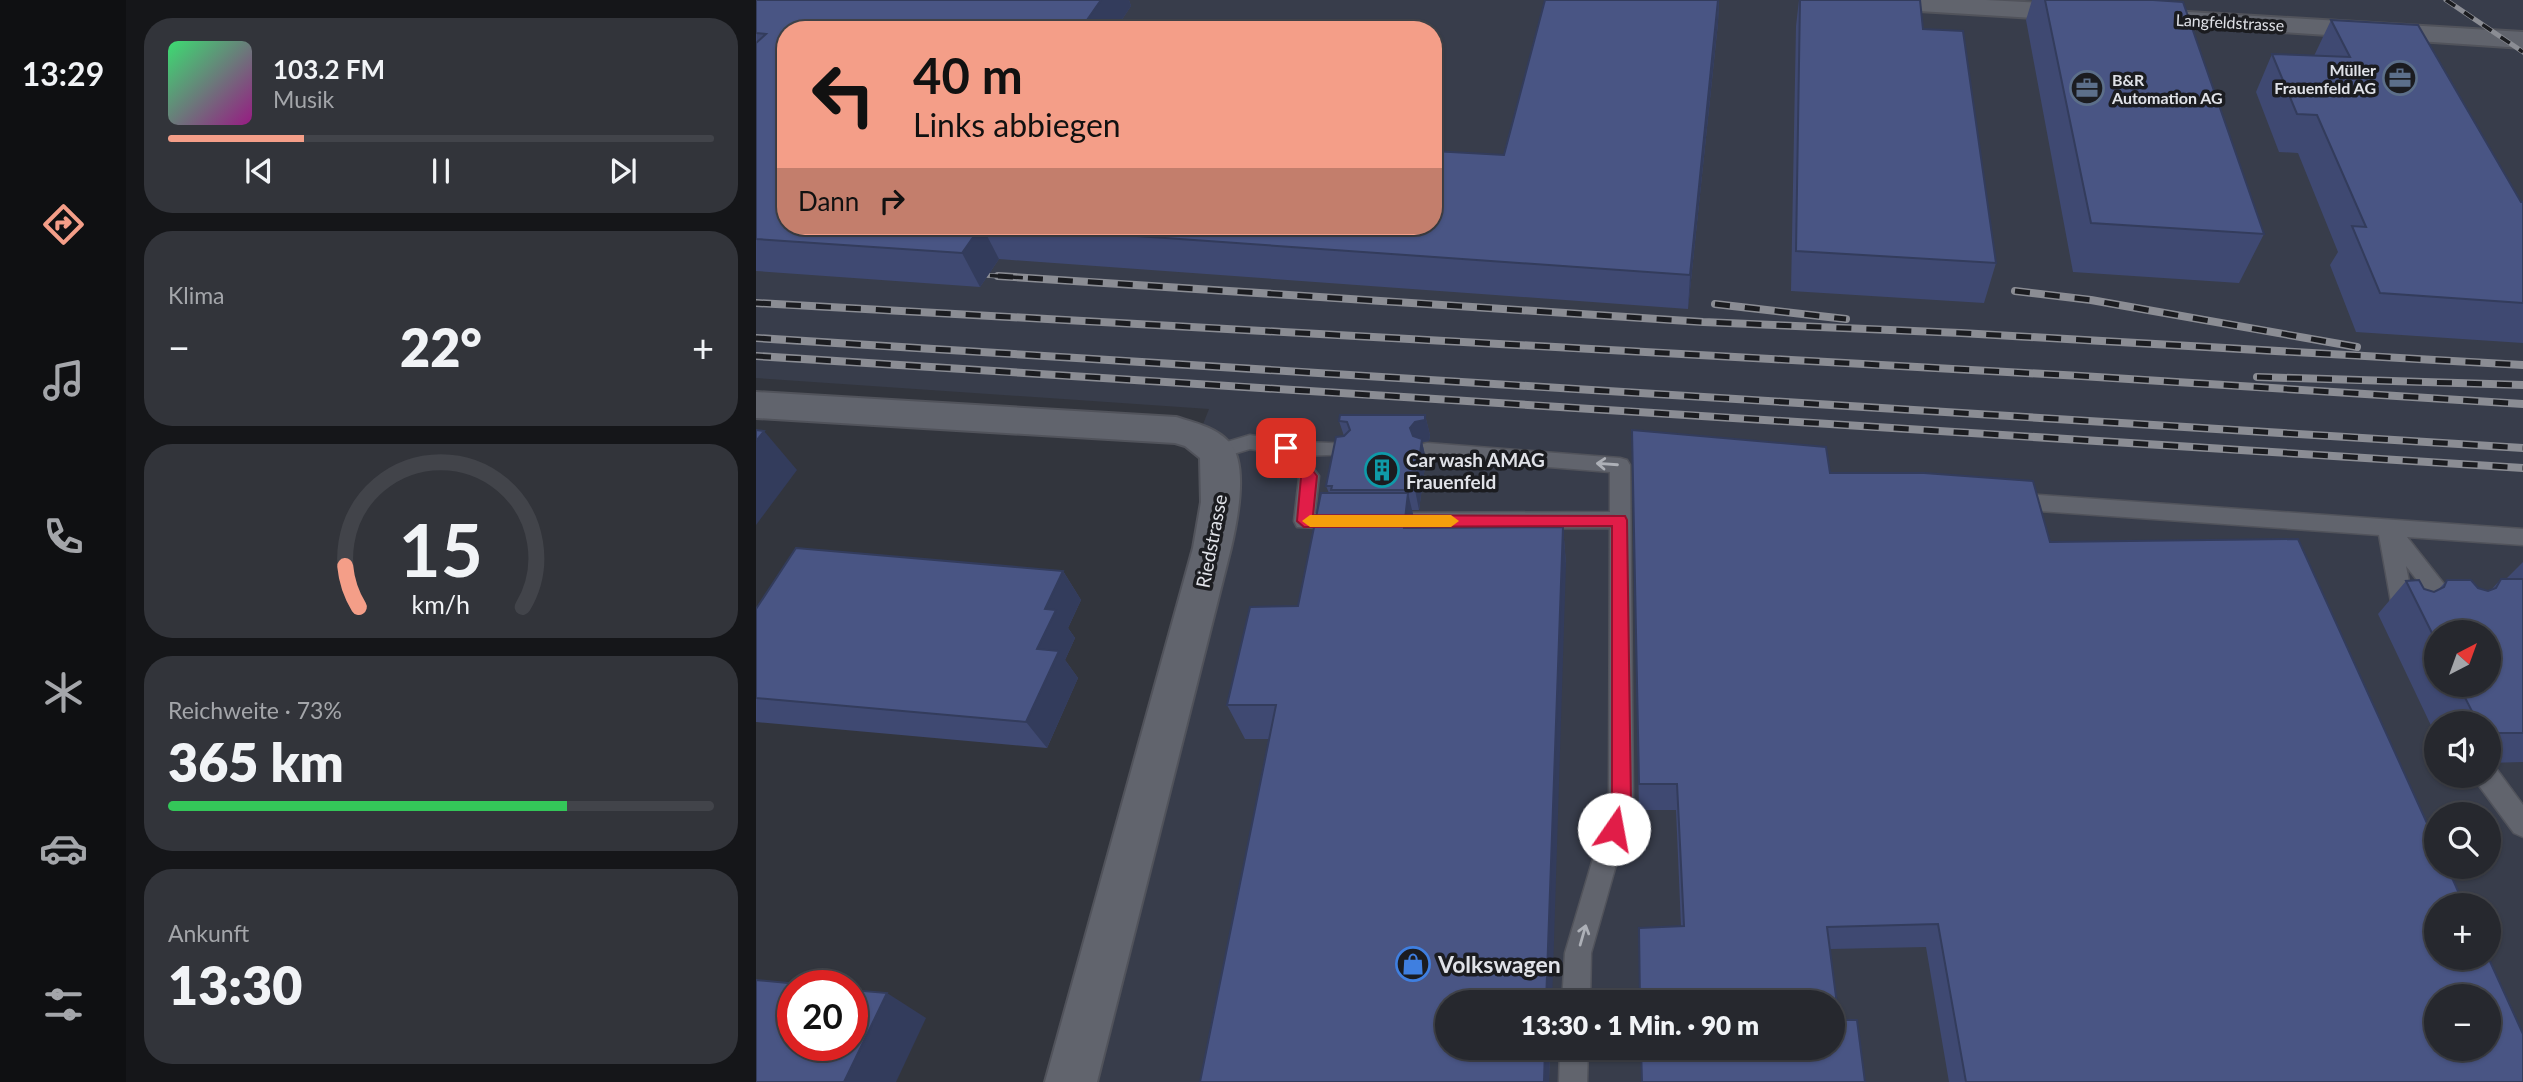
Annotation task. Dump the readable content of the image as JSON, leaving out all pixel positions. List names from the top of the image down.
{
  "streets": {
    "street": ["Langfeldstrasse", "Riedstrasse"]
  },
  "places": {
    "office": ["Müller Frauenfeld AG", "B&R Automation AG"],
    "building": ["Car wash AMAG Frauenfeld"],
    "shop": ["Volkswagen"]
  },
  "north": "top right",
  "page": {
    "tabs": "13:29",
    "turn": ["40 m", "Links abbiegen"],
    "song": ["103.2 FM", "Musik"],
    "then": "Dann",
    "tile": [
      "Klima",
      ["Reichweite · 73%", "365 km"],
      ["Ankunft", "13:30"]
    ],
    "heat": ["−", "22°", "+"],
    "map_buttons": ["+", "−"],
    "limit": "20",
    "trip": "13:30 · 1 Min. · 90 m",
    "gauge": ["15", "km/h"]
  }
}
